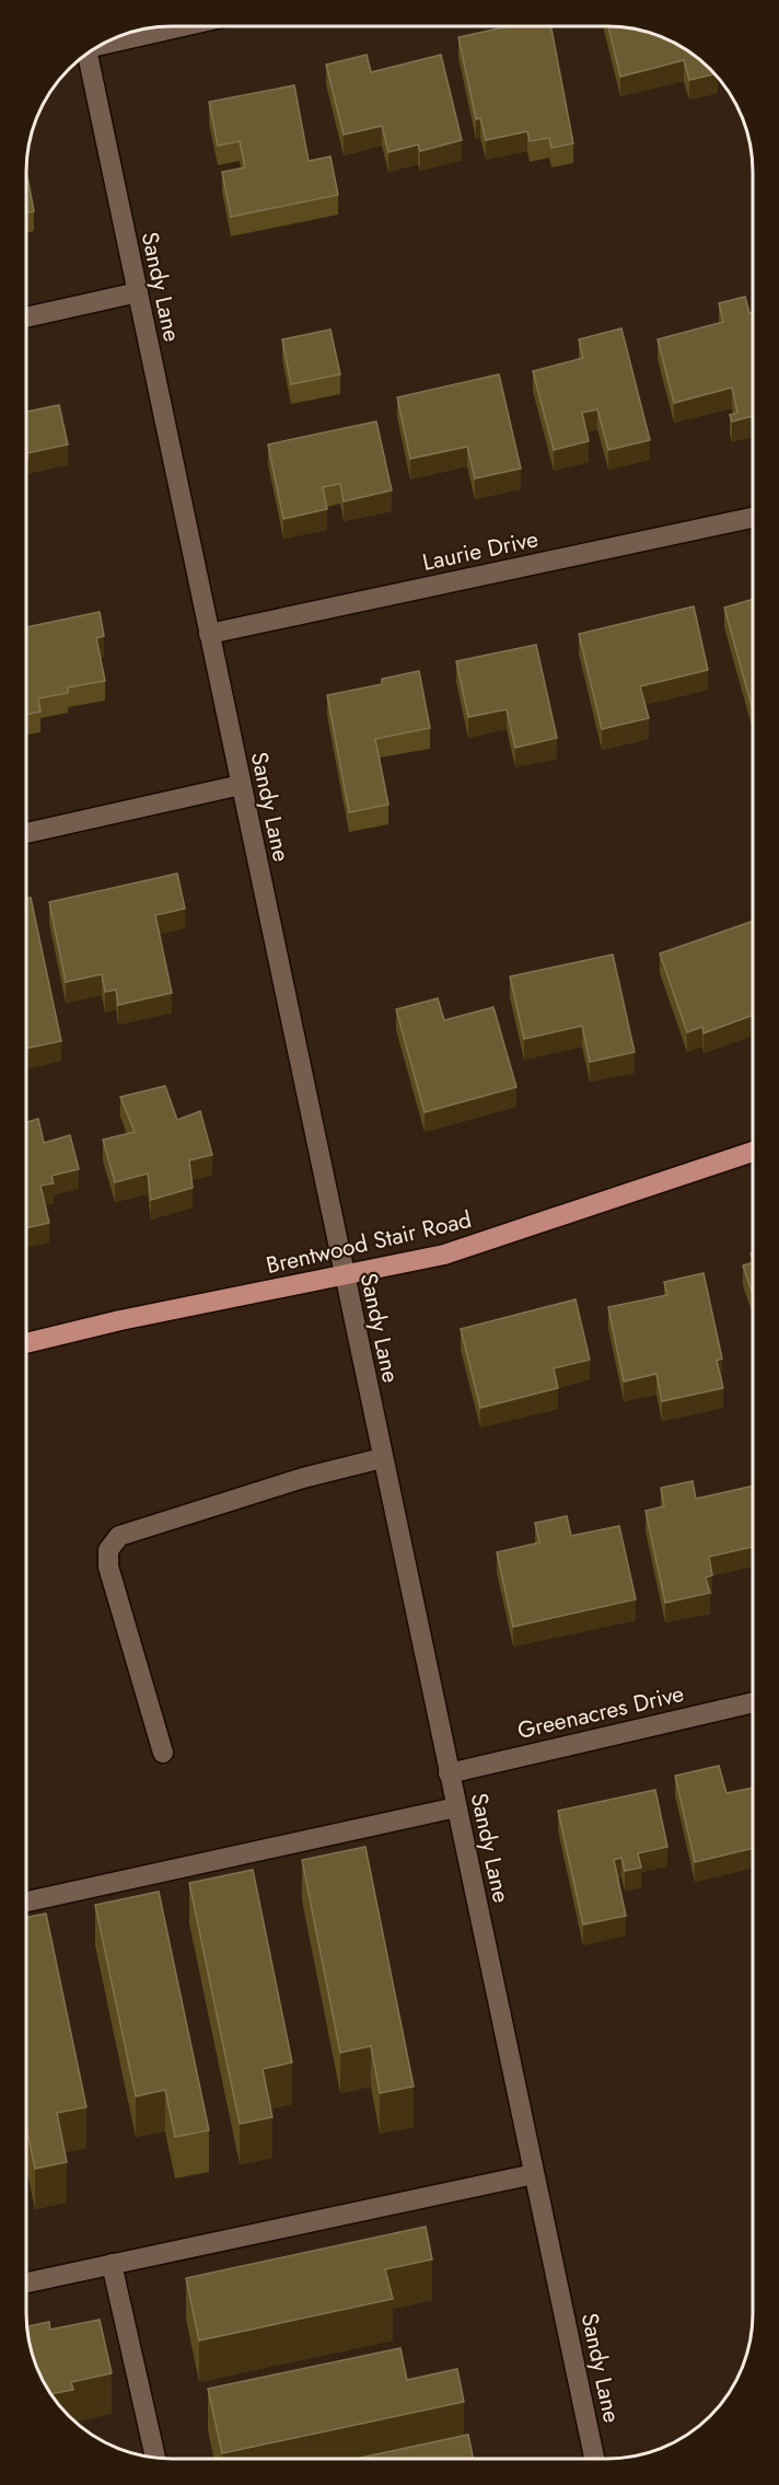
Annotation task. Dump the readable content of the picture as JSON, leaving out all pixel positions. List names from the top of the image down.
{
  "streets": {
    "main road": ["Brentwood Stair Road"],
    "street": ["Sandy Lane", "Laurie Drive", "Greenacres Drive"]
  },
  "crossings": [
    ["Sandy Lane", "Laurie Drive"],
    ["Sandy Lane", "Brentwood Stair Road"],
    ["Sandy Lane", "Greenacres Drive"]
  ]
}
